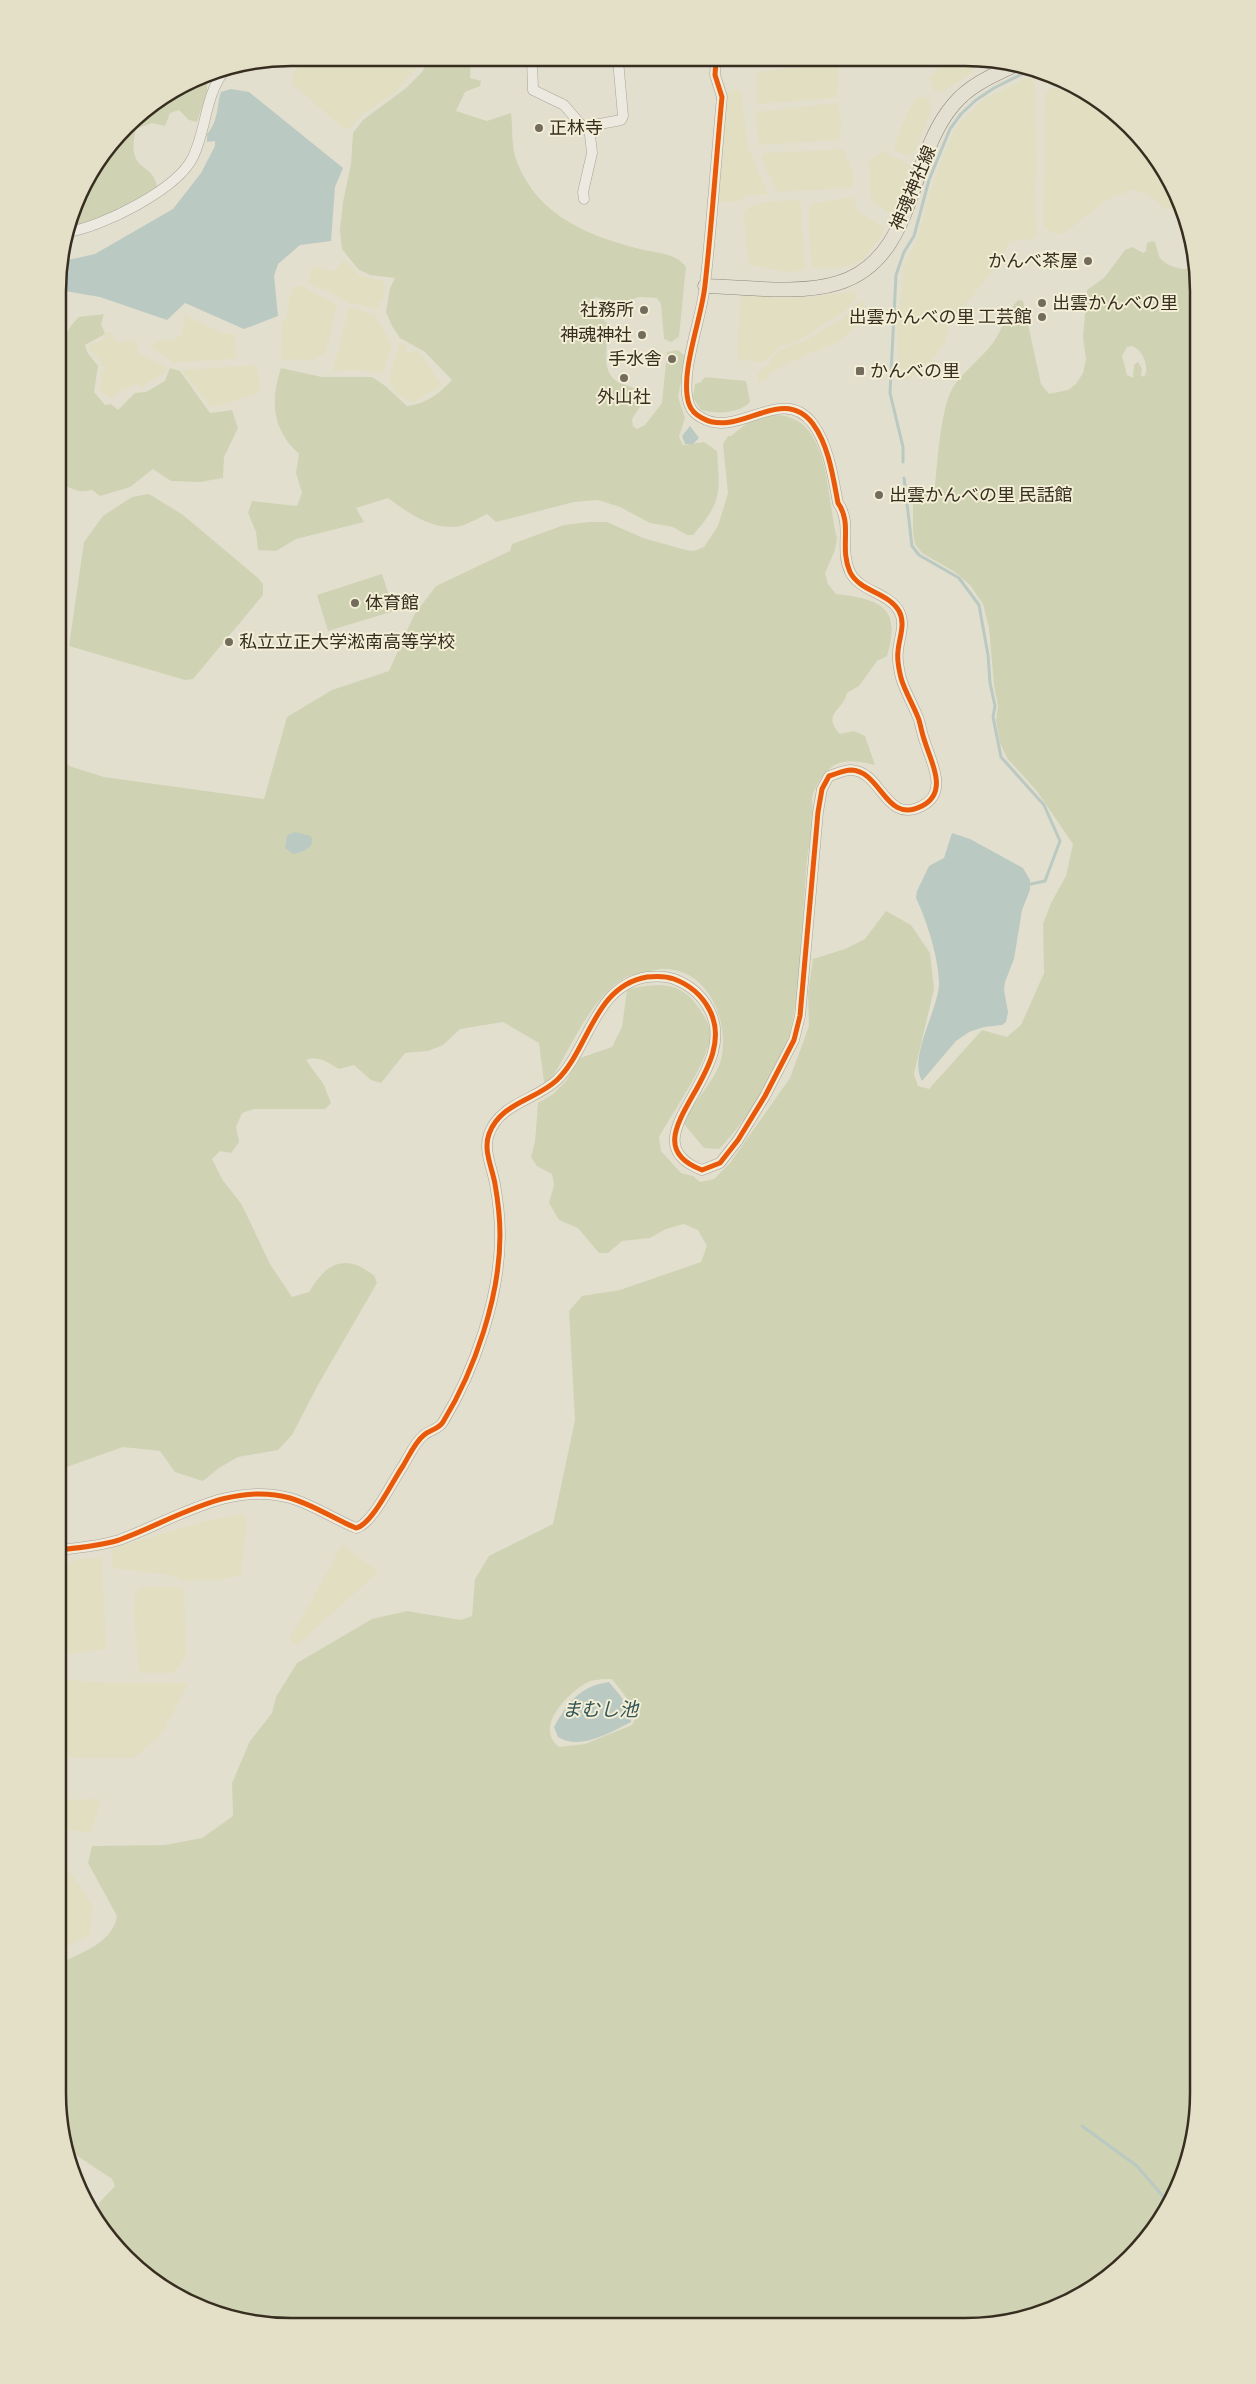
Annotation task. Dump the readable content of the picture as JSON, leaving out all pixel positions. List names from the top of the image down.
{
  "streets": {
    "main road": ["神魂神社線"]
  },
  "water": ["まむし池"],
  "places": {
    "other": [
      "正林寺",
      "かんべ茶屋",
      "出雲かんべの里",
      "社務所",
      "出雲かんべの里 工芸館",
      "神魂神社",
      "手水舎",
      "外山社",
      "出雲かんべの里 民話館",
      "体育館",
      "私立立正大学淞南高等学校"
    ],
    "transit": ["かんべの里"]
  }
}
